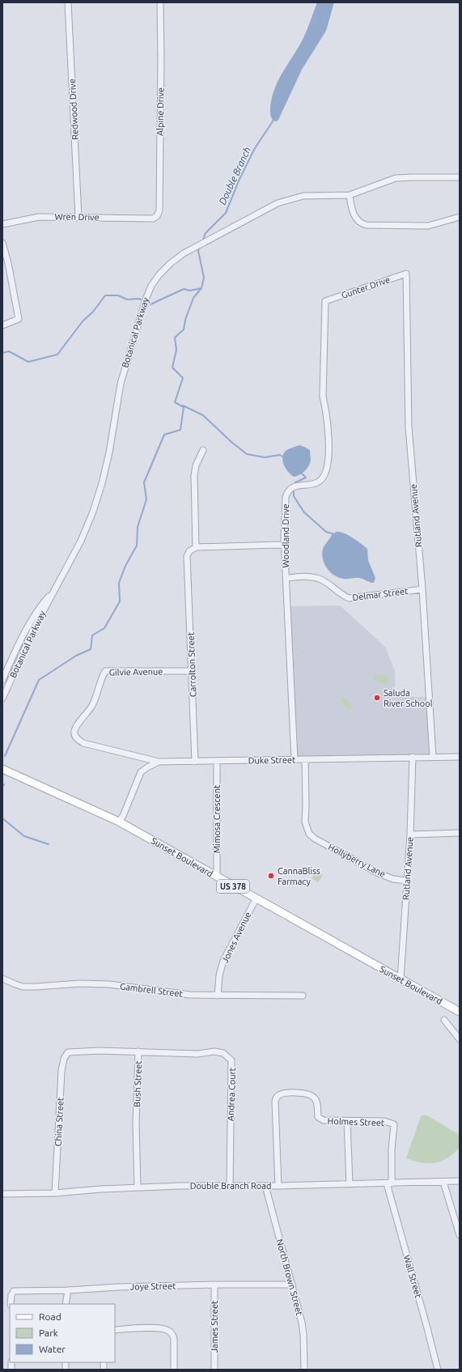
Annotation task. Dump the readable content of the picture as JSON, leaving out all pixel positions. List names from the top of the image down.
{
  "streets": {
    "main road": ["Sunset Boulevard", "US 378"],
    "street": [
      "Redwood Drive",
      "Alpine Drive",
      "Wren Drive",
      "Gunter Drive",
      "Botanical Parkway",
      "Rutland Avenue",
      "Woodland Drive",
      "Delmar Street",
      "Carrolton Street",
      "Gilvie Avenue",
      "Duke Street",
      "Mimosa Crescent",
      "Hollyberry Lane",
      "Jones Avenue",
      "Gambrell Street",
      "Bush Street",
      "Andrea Court",
      "China Street",
      "Holmes Street",
      "Double Branch Road",
      "Wall Street",
      "North Brown Street",
      "Joye Street",
      "James Street"
    ]
  },
  "crossings": [
    ["Redwood Drive", "Wren Drive"],
    ["Alpine Drive", "Wren Drive"],
    ["Gunter Drive", "Rutland Avenue"],
    ["Gunter Drive", "Woodland Drive"],
    ["Rutland Avenue", "Delmar Street"],
    ["Rutland Avenue", "Duke Street"],
    ["Rutland Avenue", "Sunset Boulevard"],
    ["Rutland Avenue", "Hollyberry Lane"],
    ["Woodland Drive", "Delmar Street"],
    ["Woodland Drive", "Duke Street"],
    ["Carrolton Street", "Gilvie Avenue"],
    ["Carrolton Street", "Duke Street"],
    ["Gilvie Avenue", "Duke Street"],
    ["Duke Street", "Mimosa Crescent"],
    ["Duke Street", "Hollyberry Lane"],
    ["Mimosa Crescent", "Sunset Boulevard"],
    ["Sunset Boulevard", "Jones Avenue"],
    ["Jones Avenue", "Gambrell Street"],
    ["Bush Street", "Andrea Court"],
    ["Bush Street", "China Street"],
    ["Bush Street", "Double Branch Road"],
    ["Andrea Court", "Double Branch Road"],
    ["China Street", "Double Branch Road"],
    ["Holmes Street", "Double Branch Road"],
    ["Holmes Street", "Wall Street"],
    ["Double Branch Road", "Wall Street"],
    ["Double Branch Road", "North Brown Street"],
    ["North Brown Street", "Joye Street"],
    ["Joye Street", "James Street"]
  ],
  "water": ["Double Branch"],
  "places": ["Saluda River School", "CannaBliss Farmacy"],
  "legend": ["Road", "Park", "Water"]
}
